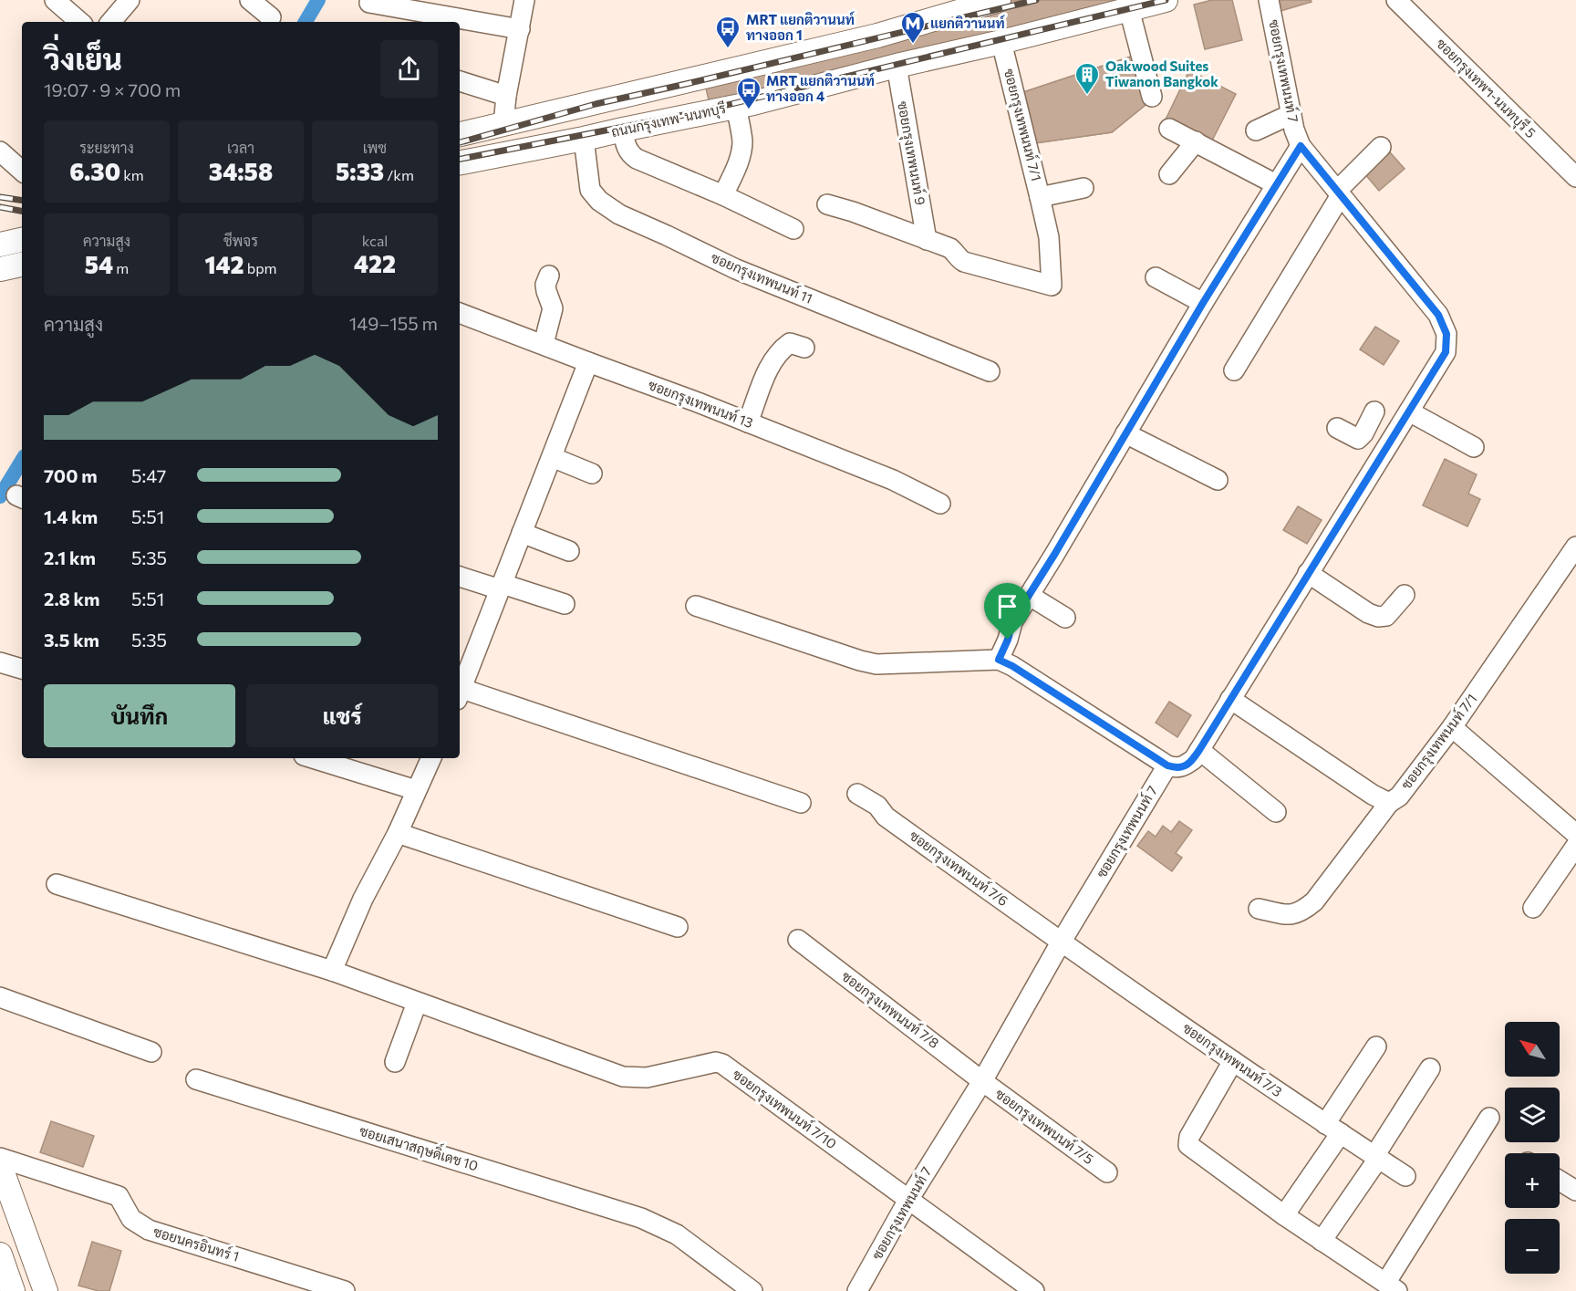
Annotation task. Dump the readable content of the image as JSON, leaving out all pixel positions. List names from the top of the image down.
{
  "streets": {
    "main road": ["ถนนกรุงเทพ-นนทบุรี"],
    "street": [
      "ซอยกรุงเทพนนท์ 7",
      "ซอยกรุงเทพฯ-นนทบุรี 5",
      "ซอยกรุงเทพนนท์ 7/1",
      "ซอยกรุงเทพนนท์ 9",
      "ซอยกรุงเทพนนท์ 11",
      "ซอยกรุงเทพนนท์ 13",
      "ซอยกรุงเทพนนท์ 7/6",
      "ซอยกรุงเทพนนท์ 7/8",
      "ซอยกรุงเทพนนท์ 7/3",
      "ซอยกรุงเทพนนท์ 7/10",
      "ซอยกรุงเทพนนท์ 7/5",
      "ซอยเสนาสฤษดิ์เดช 10",
      "ซอยนครอินทร์ 1"
    ]
  },
  "crossings": [
    ["ซอยกรุงเทพนนท์ 7", "ซอยกรุงเทพนนท์ 7/6"],
    ["ซอยกรุงเทพนนท์ 7", "ซอยกรุงเทพนนท์ 7/8"],
    ["ซอยกรุงเทพนนท์ 7", "ซอยกรุงเทพนนท์ 7/3"],
    ["ซอยกรุงเทพนนท์ 7", "ซอยกรุงเทพนนท์ 7/10"],
    ["ซอยกรุงเทพนนท์ 7", "ซอยกรุงเทพนนท์ 7/5"],
    ["ถนนกรุงเทพ-นนทบุรี", "ซอยกรุงเทพนนท์ 7/1"],
    ["ถนนกรุงเทพ-นนทบุรี", "ซอยกรุงเทพนนท์ 9"],
    ["ถนนกรุงเทพ-นนทบุรี", "ซอยกรุงเทพนนท์ 11"],
    ["ซอยกรุงเทพนนท์ 7/6", "ซอยกรุงเทพนนท์ 7/3"],
    ["ซอยกรุงเทพนนท์ 7/8", "ซอยกรุงเทพนนท์ 7/5"]
  ],
  "places": {
    "metro station": ["แยกติวานนท์"],
    "bus stop": ["MRT แยกติวานนท์ ทางออก 1", "MRT แยกติวานนท์ ทางออก 4"],
    "building": ["Oakwood Suites Tiwanon Bangkok"]
  },
  "north": "top left",
  "page": {
    "heading": ["วิ่งเย็น", "19:07 · 9 × 700 m"],
    "stats": [
      ["ระยะทาง", "6.30 km"],
      ["เวลา", "34:58"],
      ["เพซ", "5:33 /km"],
      ["ความสูง", "54 m"],
      ["ชีพจร", "142 bpm"],
      ["kcal", "422"]
    ],
    "chart": ["ความสูง", "149–155 m"],
    "list": [
      {
        "name": "700 m",
        "note": "5:47"
      },
      {
        "name": "1.4 km",
        "note": "5:51"
      },
      {
        "name": "2.1 km",
        "note": "5:35"
      },
      {
        "name": "2.8 km",
        "note": "5:51"
      },
      {
        "name": "3.5 km",
        "note": "5:35"
      }
    ],
    "buttons": ["บันทึก", "แชร์"],
    "map_buttons": ["+", "−"]
  }
}
